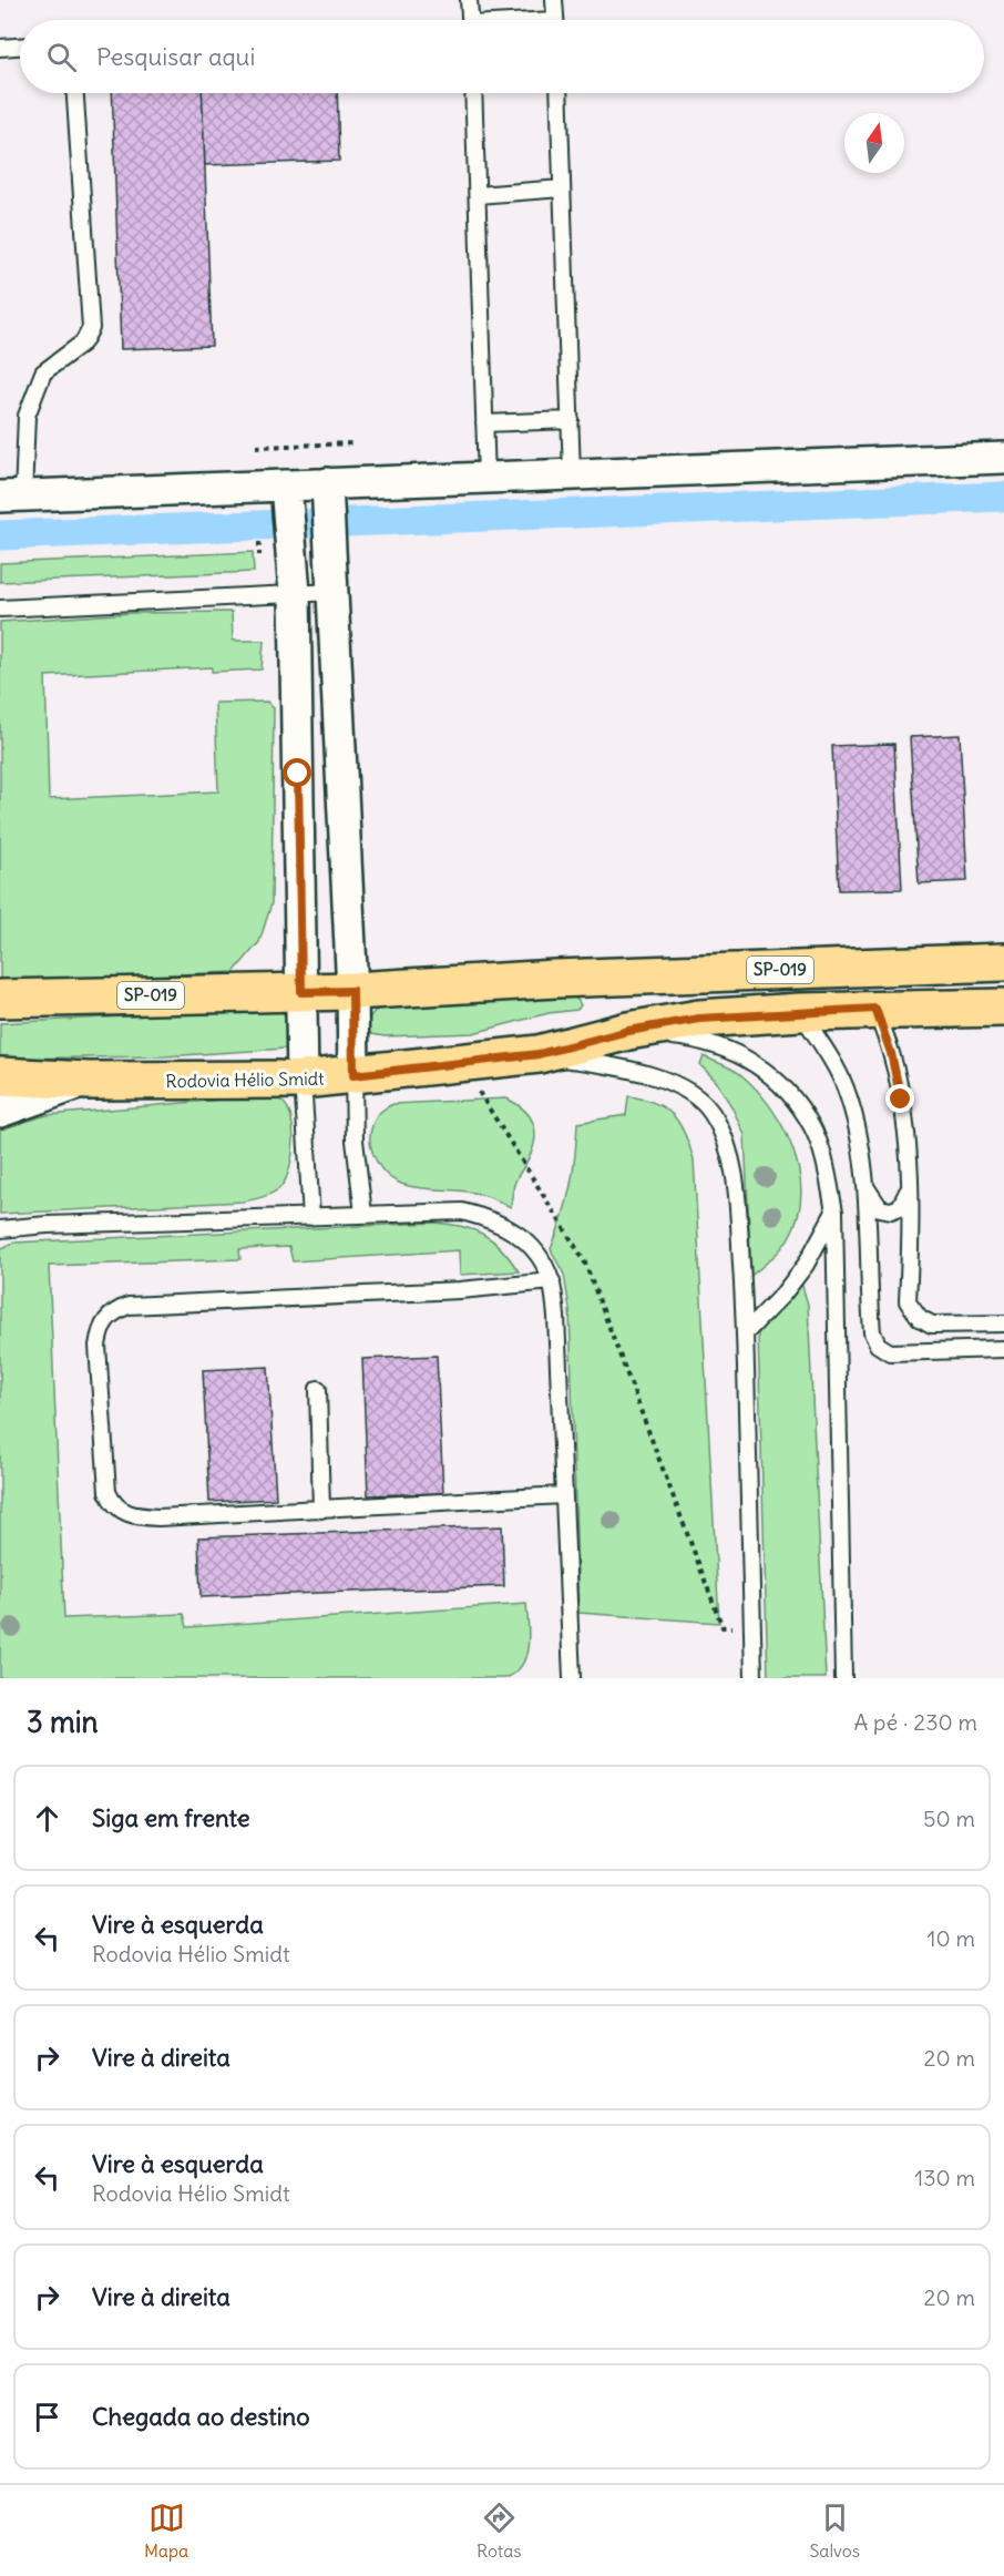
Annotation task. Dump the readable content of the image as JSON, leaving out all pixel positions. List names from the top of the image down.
{
  "streets": {
    "main road": ["SP-019", "Rodovia Hélio Smidt"]
  },
  "north": "top",
  "page": {
    "search": "Pesquisar aqui",
    "heading": ["3 min", "A pé · 230 m"],
    "list": [
      ["Siga em frente", "50 m"],
      ["Vire à esquerda", "Rodovia Hélio Smidt", "10 m"],
      ["Vire à direita", "20 m"],
      ["Vire à esquerda", "Rodovia Hélio Smidt", "130 m"],
      ["Vire à direita", "20 m"],
      "Chegada ao destino"
    ],
    "nav": ["Mapa", "Rotas", "Salvos"]
  }
}
